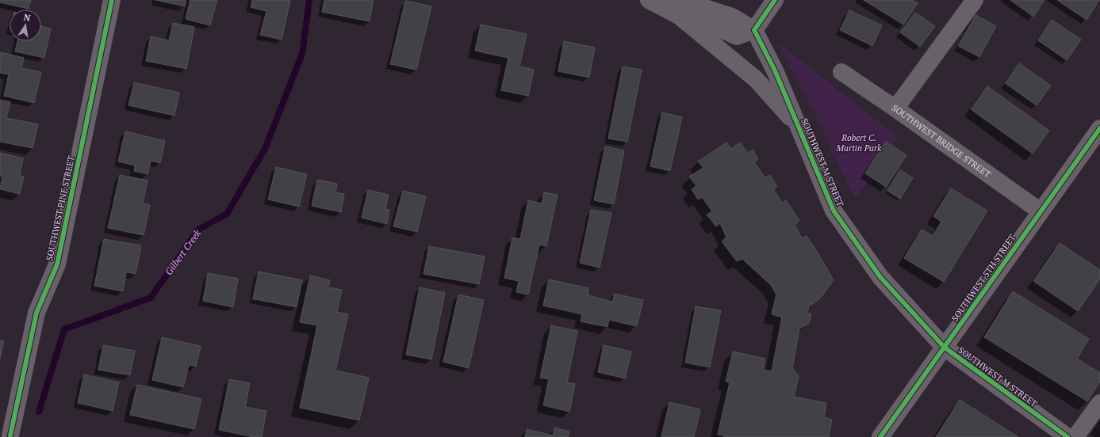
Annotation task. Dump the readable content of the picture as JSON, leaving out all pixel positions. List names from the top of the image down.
{
  "streets": {
    "street": [
      "SOUTHWEST BRIDGE STREET",
      "SOUTHWEST M STREET",
      "SOUTHWEST PINE STREET",
      "SOUTHWEST 5TH STREET"
    ]
  },
  "crossings": [
    ["SOUTHWEST BRIDGE STREET", "SOUTHWEST 5TH STREET"],
    ["SOUTHWEST M STREET", "SOUTHWEST 5TH STREET"]
  ],
  "water": ["Gilbert Creek"],
  "parks": ["Robert C. Martin Park"],
  "north": "top"
}
